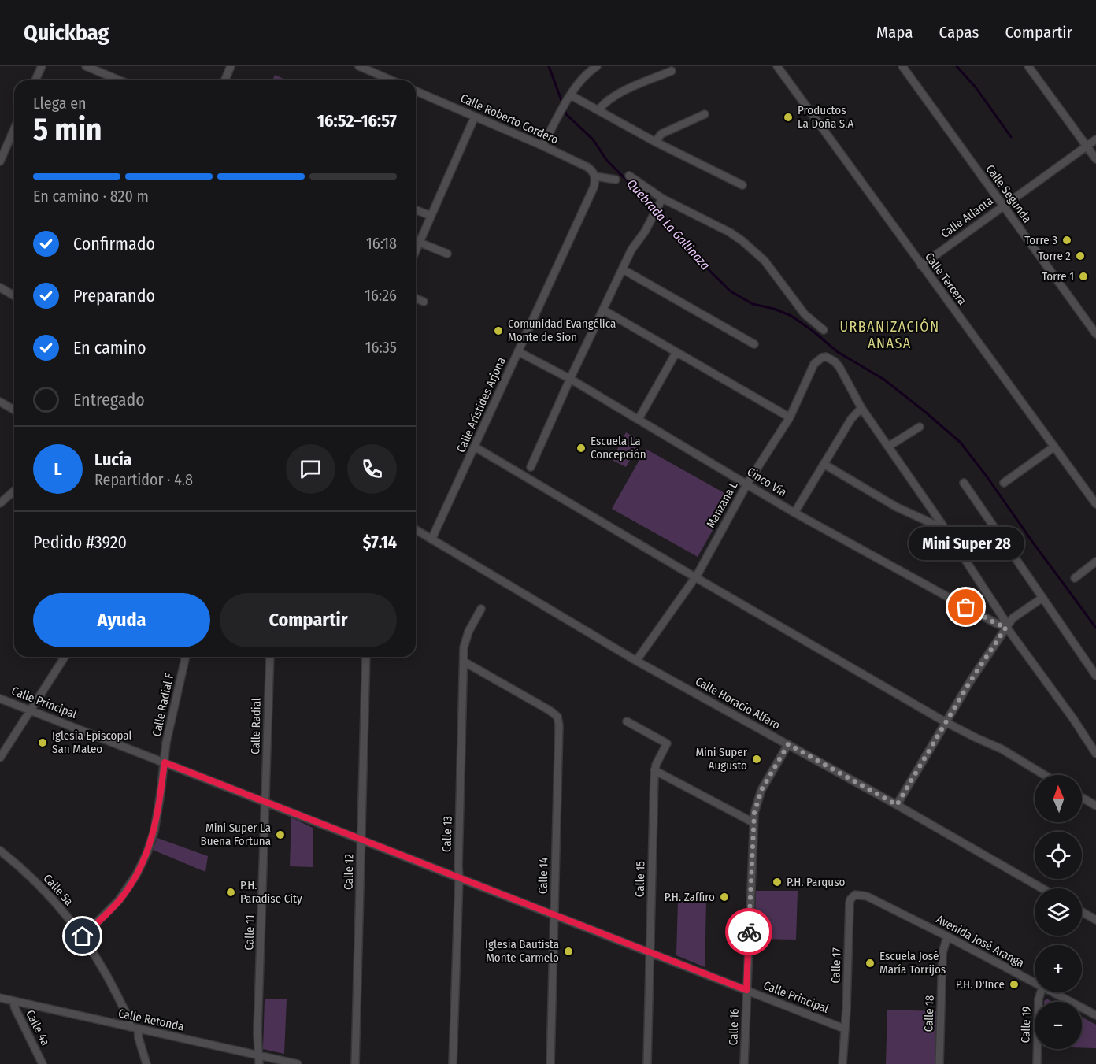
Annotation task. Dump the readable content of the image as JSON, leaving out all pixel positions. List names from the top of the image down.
{
  "streets": {
    "street": [
      "Calle Roberto Cordero",
      "Calle Segunda",
      "Calle Atlanta",
      "Calle Tercera",
      "Calle Arístides Arjona",
      "Cinco Vía",
      "Manzana L",
      "Calle Principal",
      "Calle Horacio Alfaro",
      "Calle Radial F",
      "Calle Radial",
      "Calle 13",
      "Calle 12",
      "Calle 14",
      "Calle 15",
      "Calle 5a",
      "Calle 11",
      "Avenida José Aranga",
      "Calle 17",
      "Calle 18",
      "Calle Retonda",
      "Calle 19",
      "Calle 16",
      "Calle 4a"
    ]
  },
  "crossings": [
    ["Calle Roberto Cordero", "Calle Arístides Arjona"],
    ["Calle Segunda", "Calle Atlanta"],
    ["Calle Atlanta", "Calle Tercera"],
    ["Calle Arístides Arjona", "Cinco Vía"],
    ["Calle Arístides Arjona", "Calle Horacio Alfaro"],
    ["Cinco Vía", "Manzana L"],
    ["Manzana L", "Calle Horacio Alfaro"],
    ["Calle Principal", "Calle Radial F"],
    ["Calle Principal", "Calle Radial"],
    ["Calle Principal", "Calle 13"],
    ["Calle Principal", "Calle 12"],
    ["Calle Principal", "Calle 14"],
    ["Calle Principal", "Calle 15"],
    ["Calle Principal", "Calle 11"],
    ["Calle Principal", "Calle 17"],
    ["Calle Principal", "Calle 16"],
    ["Calle Horacio Alfaro", "Calle 16"],
    ["Calle Radial F", "Calle 5a"],
    ["Calle Radial", "Calle 11"],
    ["Calle 13", "Calle 14"],
    ["Calle 5a", "Calle Retonda"],
    ["Calle 11", "Calle Retonda"],
    ["Avenida José Aranga", "Calle 17"],
    ["Avenida José Aranga", "Calle 18"],
    ["Calle Retonda", "Calle 4a"]
  ],
  "districts": ["URBANIZACIÓN ANASA"],
  "water": ["Quebrada La Gallinaza"],
  "places": [
    "Productos La Doña S.A",
    "Torre 3",
    "Torre 2",
    "Torre 1",
    "Comunidad Evangélica Monte de Sion",
    "Escuela La Concepción",
    "Mini Super 28",
    "Iglesia Episcopal San Mateo",
    "Mini Super Augusto",
    "Mini Super La Buena Fortuna",
    "P.H. Parquso",
    "P.H. Paradise City",
    "P.H. Zaffiro",
    "Iglesia Bautista Monte Carmelo",
    "Escuela José María Torrijos",
    "P.H. D'Ince"
  ],
  "north": "top",
  "page": {
    "header": "Quickbag",
    "nav": ["Mapa", "Capas", "Compartir"],
    "heading": ["5 min", "Llega en", "16:52–16:57"],
    "panel": [
      "Lucía",
      "Repartidor · 4.8",
      "Pedido #3920",
      "$7.14"
    ],
    "bar": "En camino · 820 m",
    "list": [
      ["Confirmado", "16:18"],
      ["Preparando", "16:26"],
      ["En camino", "16:35"],
      "Entregado"
    ],
    "round": "L",
    "bubble": "Mini Super 28",
    "buttons": ["Ayuda", "Compartir"],
    "map_buttons": ["+", "−"]
  }
}
